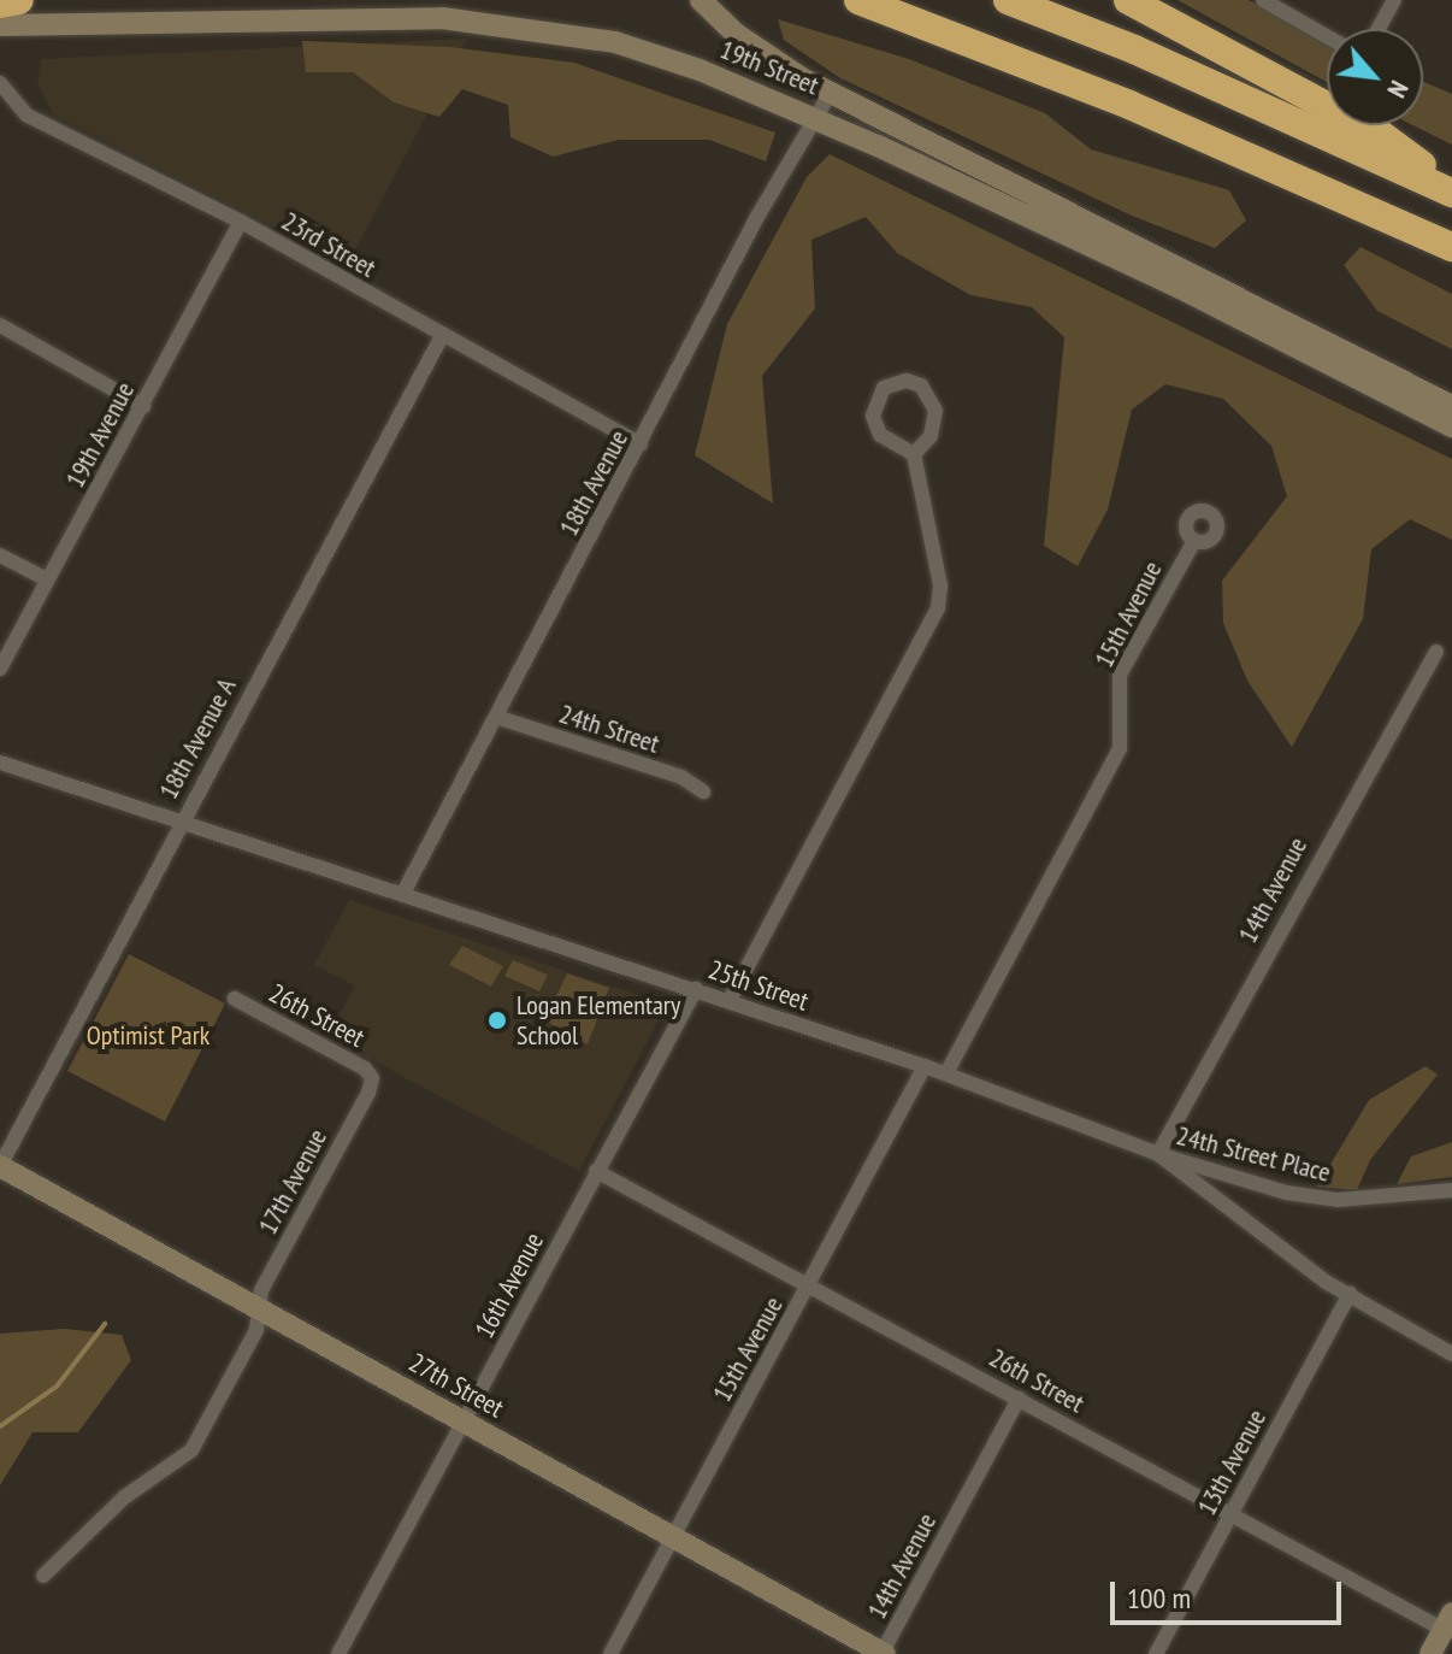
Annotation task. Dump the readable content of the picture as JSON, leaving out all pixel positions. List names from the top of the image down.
{
  "streets": {
    "main road": ["19th Street", "27th Street"],
    "street": [
      "23rd Street",
      "19th Avenue",
      "18th Avenue",
      "15th Avenue",
      "24th Street",
      "18th Avenue A",
      "14th Avenue",
      "25th Street",
      "26th Street",
      "24th Street Place",
      "17th Avenue",
      "16th Avenue",
      "13th Avenue"
    ]
  },
  "crossings": [
    ["19th Street", "18th Avenue"],
    ["23rd Street", "19th Avenue"],
    ["23rd Street", "18th Avenue"],
    ["23rd Street", "18th Avenue A"],
    ["18th Avenue", "24th Street"],
    ["18th Avenue", "25th Street"],
    ["15th Avenue", "25th Street"],
    ["15th Avenue", "26th Street"],
    ["15th Avenue", "27th Street"],
    ["18th Avenue A", "25th Street"],
    ["18th Avenue A", "27th Street"],
    ["14th Avenue", "25th Street"],
    ["14th Avenue", "26th Street"],
    ["14th Avenue", "24th Street Place"],
    ["14th Avenue", "27th Street"],
    ["25th Street", "24th Street Place"],
    ["25th Street", "16th Avenue"],
    ["25th Street", "13th Avenue"],
    ["26th Street", "17th Avenue"],
    ["26th Street", "16th Avenue"],
    ["26th Street", "13th Avenue"],
    ["17th Avenue", "27th Street"],
    ["16th Avenue", "27th Street"]
  ],
  "parks": ["Optimist Park"],
  "places": ["Logan Elementary School"],
  "scale_bar": "100 m",
  "north": "bottom right"
}
